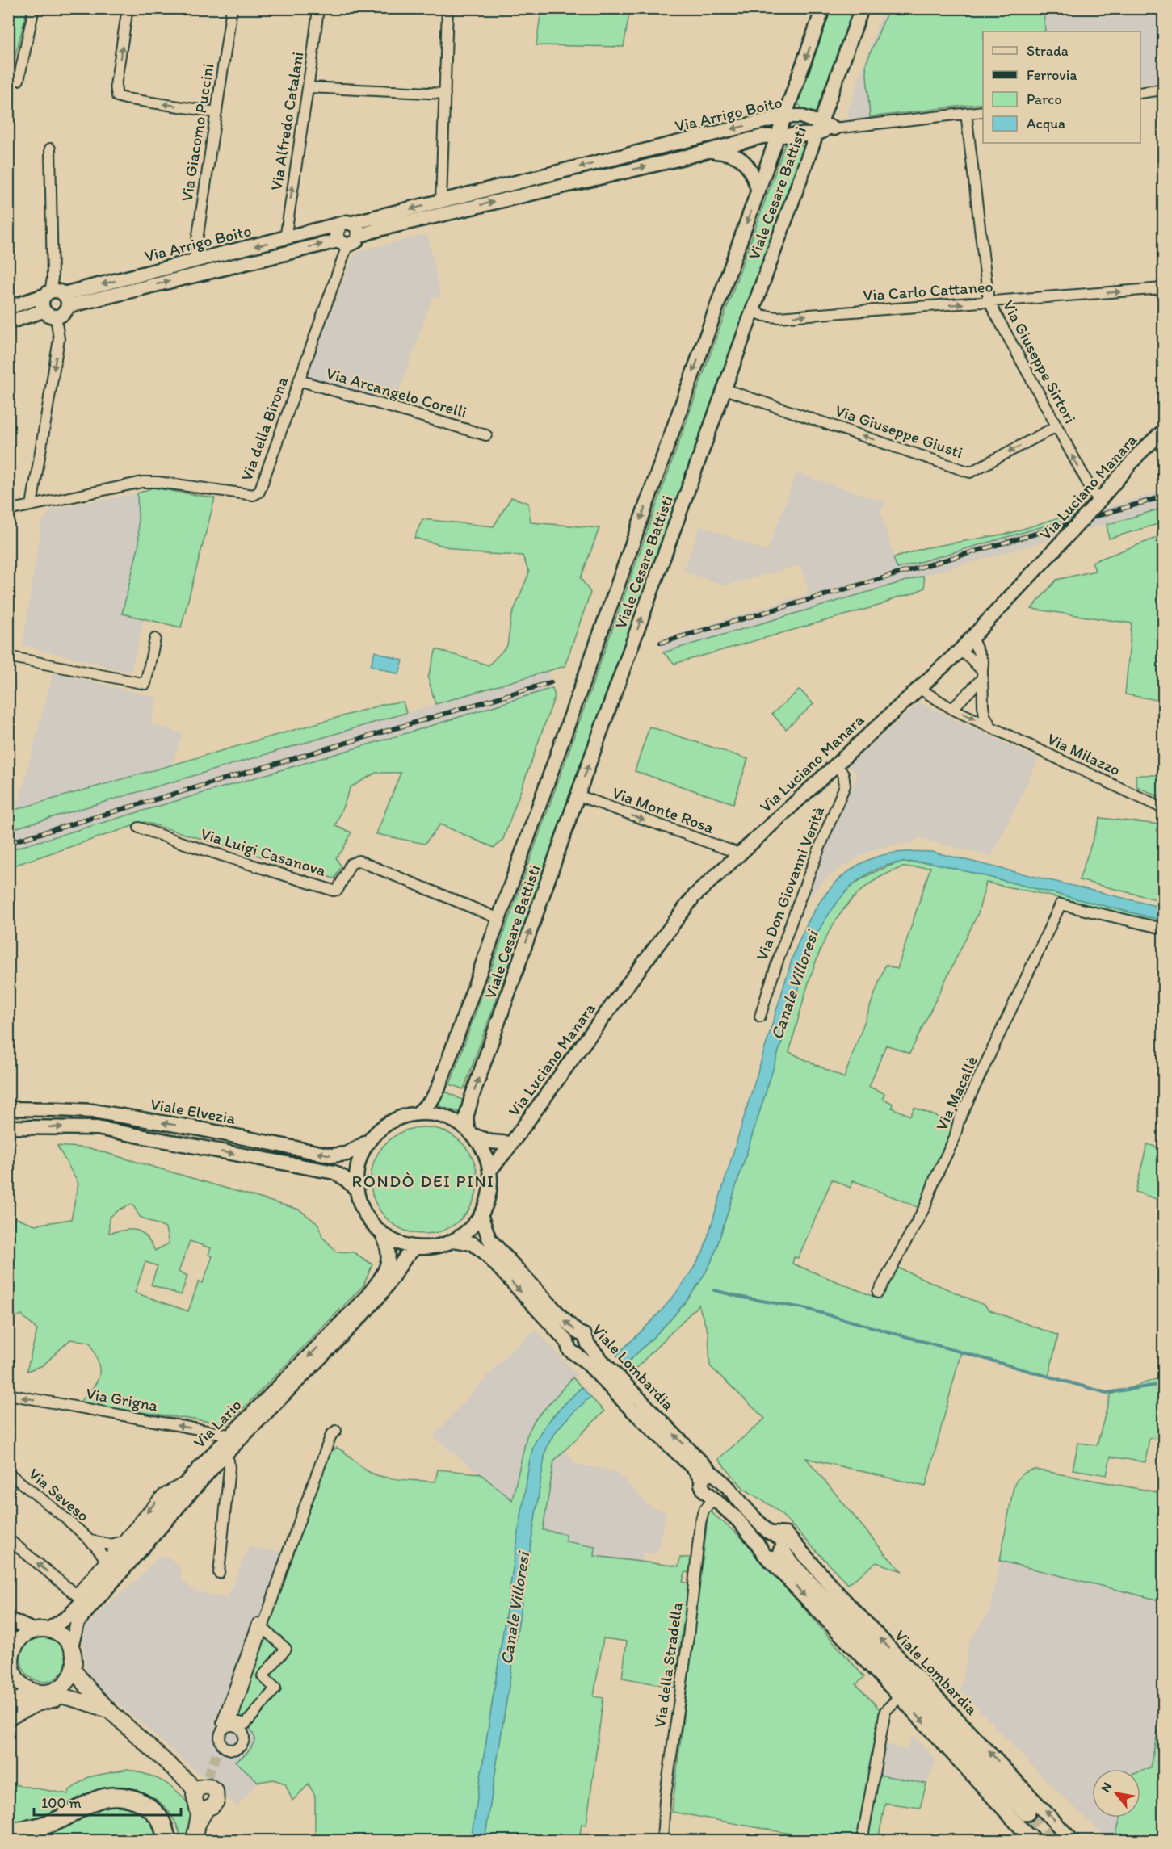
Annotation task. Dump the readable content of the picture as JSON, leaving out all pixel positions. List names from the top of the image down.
{
  "streets": {
    "main road": [
      "Via Arrigo Boito",
      "Viale Cesare Battisti",
      "Via Luciano Manara",
      "Viale Elvezia",
      "Viale Lombardia",
      "Via Lario"
    ],
    "street": [
      "Via Alfredo Catalani",
      "Via Giacomo Puccini",
      "Via Carlo Cattaneo",
      "Via Giuseppe Sirtori",
      "Via Arcangelo Corelli",
      "Via della Birona",
      "Via Giuseppe Giusti",
      "Via Milazzo",
      "Via Monte Rosa",
      "Via Luigi Casanova",
      "Via Don Giovanni Verità",
      "Via Macallè",
      "Via Grigna",
      "Via Seveso",
      "Via della Stradella"
    ]
  },
  "crossings": [
    ["Via Arrigo Boito", "Via Alfredo Catalani"],
    ["Via Arrigo Boito", "Via Giacomo Puccini"],
    ["Via Arrigo Boito", "Viale Cesare Battisti"],
    ["Via Arrigo Boito", "Via della Birona"],
    ["Viale Cesare Battisti", "Via Carlo Cattaneo"],
    ["Viale Cesare Battisti", "Via Giuseppe Giusti"],
    ["Viale Cesare Battisti", "Via Luciano Manara"],
    ["Viale Cesare Battisti", "Via Monte Rosa"],
    ["Viale Cesare Battisti", "Via Luigi Casanova"],
    ["Viale Cesare Battisti", "Viale Elvezia"],
    ["Viale Cesare Battisti", "Viale Lombardia"],
    ["Viale Cesare Battisti", "Via Lario"],
    ["Via Carlo Cattaneo", "Via Giuseppe Sirtori"],
    ["Via Giuseppe Sirtori", "Via Giuseppe Giusti"],
    ["Via Giuseppe Sirtori", "Via Luciano Manara"],
    ["Via Arcangelo Corelli", "Via della Birona"],
    ["Via Luciano Manara", "Via Milazzo"],
    ["Via Luciano Manara", "Via Monte Rosa"],
    ["Via Luciano Manara", "Via Don Giovanni Verità"],
    ["Via Luciano Manara", "Viale Elvezia"],
    ["Via Luciano Manara", "Viale Lombardia"],
    ["Via Luciano Manara", "Via Lario"],
    ["Viale Elvezia", "Viale Lombardia"],
    ["Viale Elvezia", "Via Lario"],
    ["Viale Lombardia", "Via Lario"],
    ["Viale Lombardia", "Via della Stradella"],
    ["Via Grigna", "Via Lario"]
  ],
  "one_way": [
    "Via Alfredo Catalani",
    "Via Carlo Cattaneo",
    "Via Giuseppe Giusti",
    "Via Monte Rosa",
    "Via Grigna"
  ],
  "districts": ["RONDÒ DEI PINI"],
  "water": ["Canale Villoresi"],
  "legend": [
    "Strada",
    "Ferrovia",
    "Parco",
    "Acqua"
  ],
  "scale_bar": "100 m",
  "north": "top left"
}
